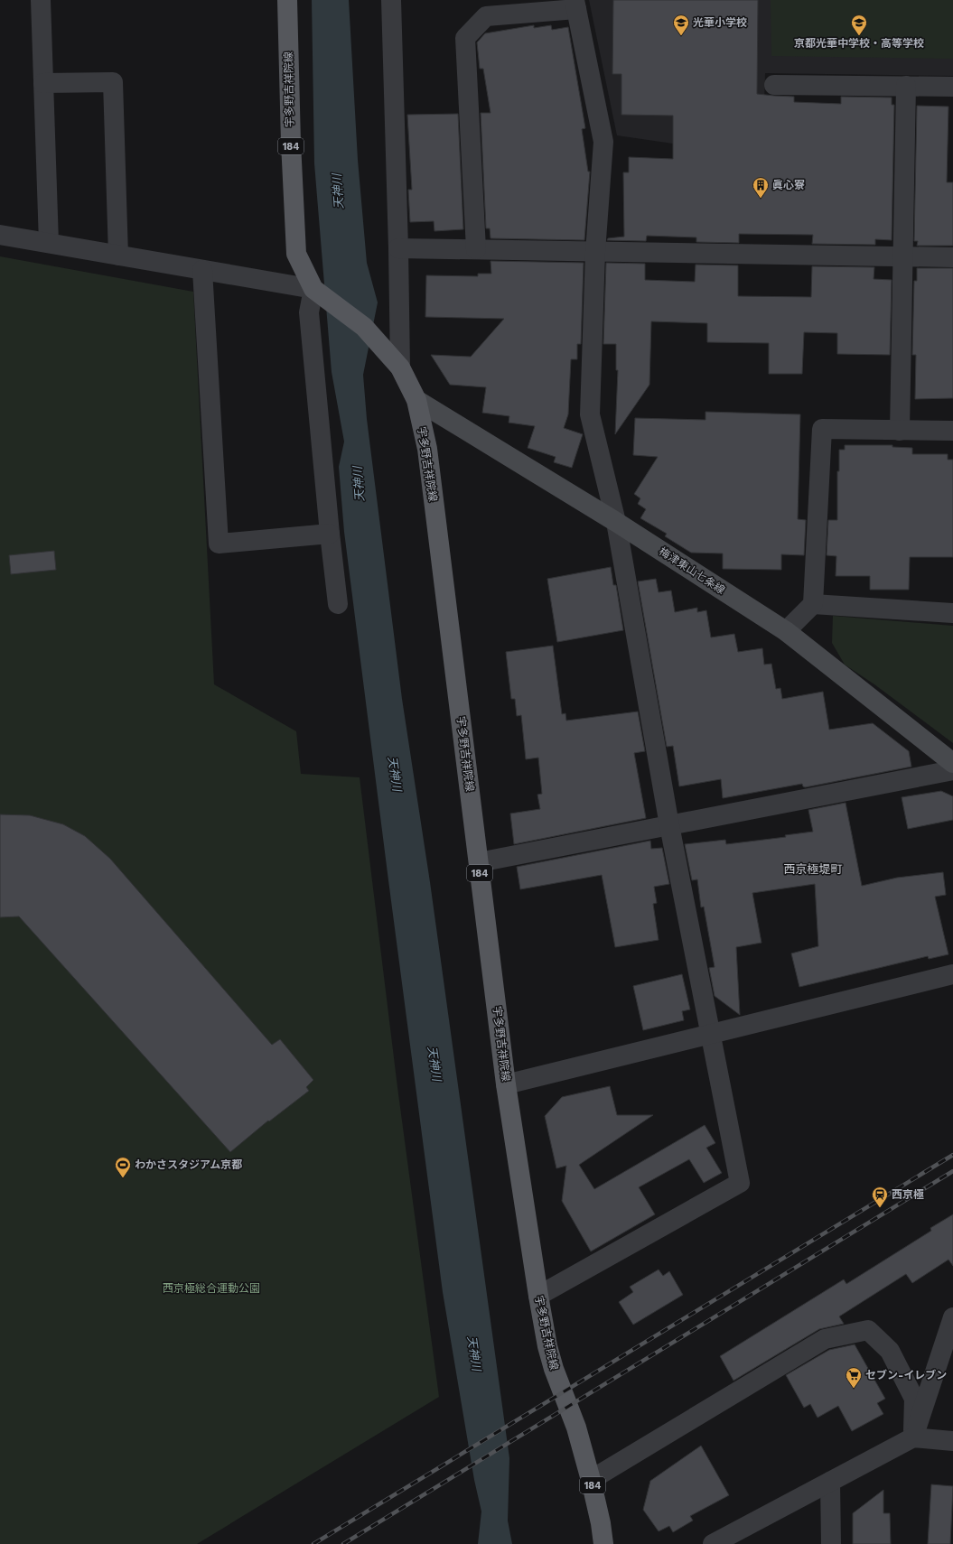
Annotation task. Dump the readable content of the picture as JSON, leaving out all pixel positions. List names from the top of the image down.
{
  "streets": {
    "main road": ["宇多野吉祥院線", "184", "梅津東山七条線"]
  },
  "crossings": [
    ["宇多野吉祥院線", "梅津東山七条線"]
  ],
  "districts": ["西京極堤町"],
  "water": ["天神川"],
  "parks": ["西京極総合運動公園"],
  "places": {
    "school or university": ["光華小学校", "京都光華中学校・高等学校"],
    "building": ["眞心寮"],
    "sports": ["わかさスタジアム京都"],
    "station": ["西京極"],
    "supermarket": ["セブン-イレブン"]
  }
}
